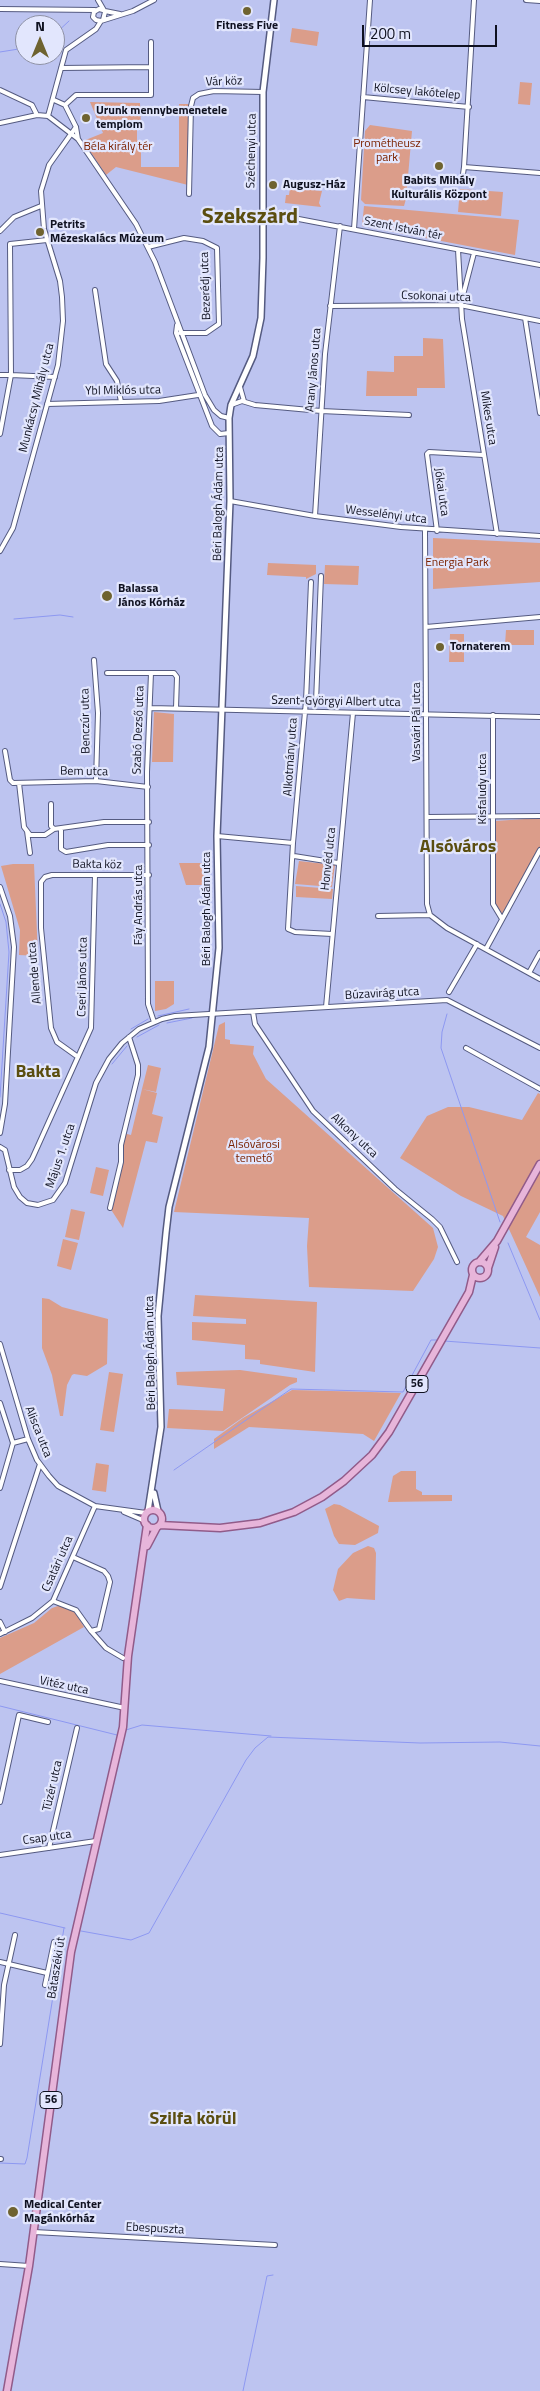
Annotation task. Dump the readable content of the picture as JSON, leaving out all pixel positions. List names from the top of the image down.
{
  "streets": {
    "main road": ["56", "Bátaszéki út"],
    "street": [
      "Vár köz",
      "Kölcsey lakótelep",
      "Széchenyi utca",
      "Szent István tér",
      "Bezerédj utca",
      "Csokonai utca",
      "Arany János utca",
      "Ybl Miklós utca",
      "Munkácsy Mihály utca",
      "Mikes utca",
      "Jókai utca",
      "Béri Balogh Ádám utca",
      "Wesselényi utca",
      "Szent-Györgyi Albert utca",
      "Benczúr utca",
      "Vasvári Pál utca",
      "Szabó Dezső utca",
      "Alkotmány utca",
      "Bem utca",
      "Kisfaludy utca",
      "Honvéd utca",
      "Bakta köz",
      "Fáy András utca",
      "Allende utca",
      "Cseri János utca",
      "Búzavirág utca",
      "Alkony utca",
      "Május 1. utca",
      "Alisca utca",
      "Csatári utca",
      "Vitéz utca",
      "Tüzér utca",
      "Csap utca",
      "Ebespuszta"
    ]
  },
  "crossings": [
    ["Vár köz", "Széchenyi utca"],
    ["Széchenyi utca", "Szent István tér"],
    ["Széchenyi utca", "Béri Balogh Ádám utca"],
    ["Szent István tér", "Arany János utca"],
    ["Szent István tér", "Mikes utca"],
    ["Csokonai utca", "Arany János utca"],
    ["Csokonai utca", "Mikes utca"],
    ["Arany János utca", "Wesselényi utca"],
    ["Ybl Miklós utca", "Munkácsy Mihály utca"],
    ["Mikes utca", "Jókai utca"],
    ["Mikes utca", "Wesselényi utca"],
    ["Jókai utca", "Wesselényi utca"],
    ["Béri Balogh Ádám utca", "Wesselényi utca"],
    ["Béri Balogh Ádám utca", "Szent-Györgyi Albert utca"],
    ["Béri Balogh Ádám utca", "Búzavirág utca"],
    ["Béri Balogh Ádám utca", "Május 1. utca"],
    ["Béri Balogh Ádám utca", "56"],
    ["Béri Balogh Ádám utca", "Alisca utca"],
    ["Wesselényi utca", "Vasvári Pál utca"],
    ["Szent-Györgyi Albert utca", "Vasvári Pál utca"],
    ["Szent-Györgyi Albert utca", "Szabó Dezső utca"],
    ["Szent-Györgyi Albert utca", "Alkotmány utca"],
    ["Szent-Györgyi Albert utca", "Kisfaludy utca"],
    ["Szent-Györgyi Albert utca", "Honvéd utca"],
    ["Benczúr utca", "Bem utca"],
    ["Szabó Dezső utca", "Bem utca"],
    ["Szabó Dezső utca", "Fáy András utca"],
    ["Bem utca", "Fáy András utca"],
    ["Honvéd utca", "Búzavirág utca"],
    ["Bakta köz", "Fáy András utca"],
    ["Bakta köz", "Allende utca"],
    ["Bakta köz", "Cseri János utca"],
    ["Fáy András utca", "Május 1. utca"],
    ["Allende utca", "Cseri János utca"],
    ["Cseri János utca", "Május 1. utca"],
    ["Búzavirág utca", "Alkony utca"],
    ["Búzavirág utca", "Május 1. utca"],
    ["56", "Alisca utca"],
    ["56", "Bátaszéki út"],
    ["Alisca utca", "Csatári utca"],
    ["Vitéz utca", "Bátaszéki út"],
    ["Tüzér utca", "Csap utca"],
    ["Csap utca", "Bátaszéki út"],
    ["Bátaszéki út", "Ebespuszta"]
  ],
  "districts": [
    "Szekszárd",
    "Alsóváros",
    "Bakta",
    "Szilfa körül"
  ],
  "parks": [
    "Prométheusz park",
    "Béla király tér",
    "Energia Park",
    "Alsóvárosi temető"
  ],
  "places": [
    "Fitness Five",
    "Urunk mennybemenetele templom",
    "Babits Mihály Kulturális Központ",
    "Augusz-Ház",
    "Petrits Mézeskalács Múzeum",
    "Balassa János Kórház",
    "Tornaterem",
    "Medical Center Magánkórház"
  ],
  "scale_bar": "200 m",
  "north": "top"
}
